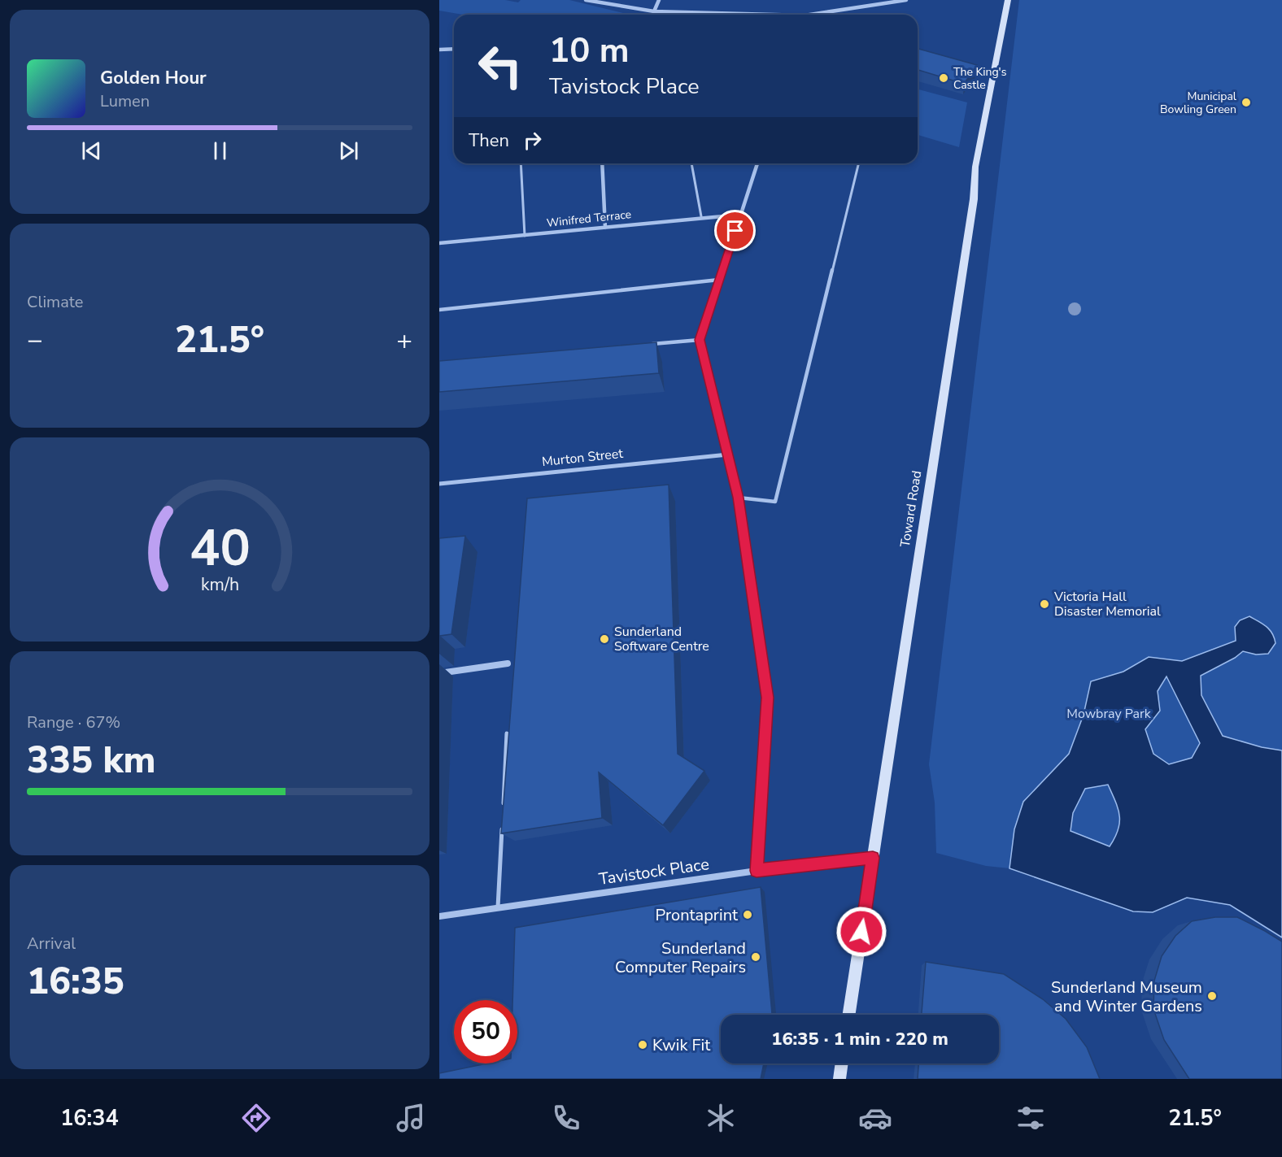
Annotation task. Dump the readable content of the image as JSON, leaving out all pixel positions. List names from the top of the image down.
{
  "streets": {
    "main road": ["Toward Road"],
    "street": ["Winifred Terrace", "Murton Street", "Tavistock Place"]
  },
  "crossings": [
    ["Toward Road", "Tavistock Place"]
  ],
  "parks": ["Mowbray Park"],
  "places": [
    "The King's Castle",
    "Municipal Bowling Green",
    "Victoria Hall Disaster Memorial",
    "Sunderland Software Centre",
    "Prontaprint",
    "Sunderland Computer Repairs",
    "Sunderland Museum and Winter Gardens",
    "Kwik Fit"
  ],
  "page": {
    "turn": ["10 m", "Tavistock Place"],
    "song": ["Golden Hour", "Lumen"],
    "then": "Then",
    "tile": [
      "Climate",
      ["Range · 67%", "335 km"],
      ["Arrival", "16:35"]
    ],
    "heat": ["−", "21.5°", "+"],
    "limit": "50",
    "trip": "16:35 · 1 min · 220 m",
    "tabs": ["16:34", "21.5°"],
    "gauge": ["40", "km/h"]
  }
}
